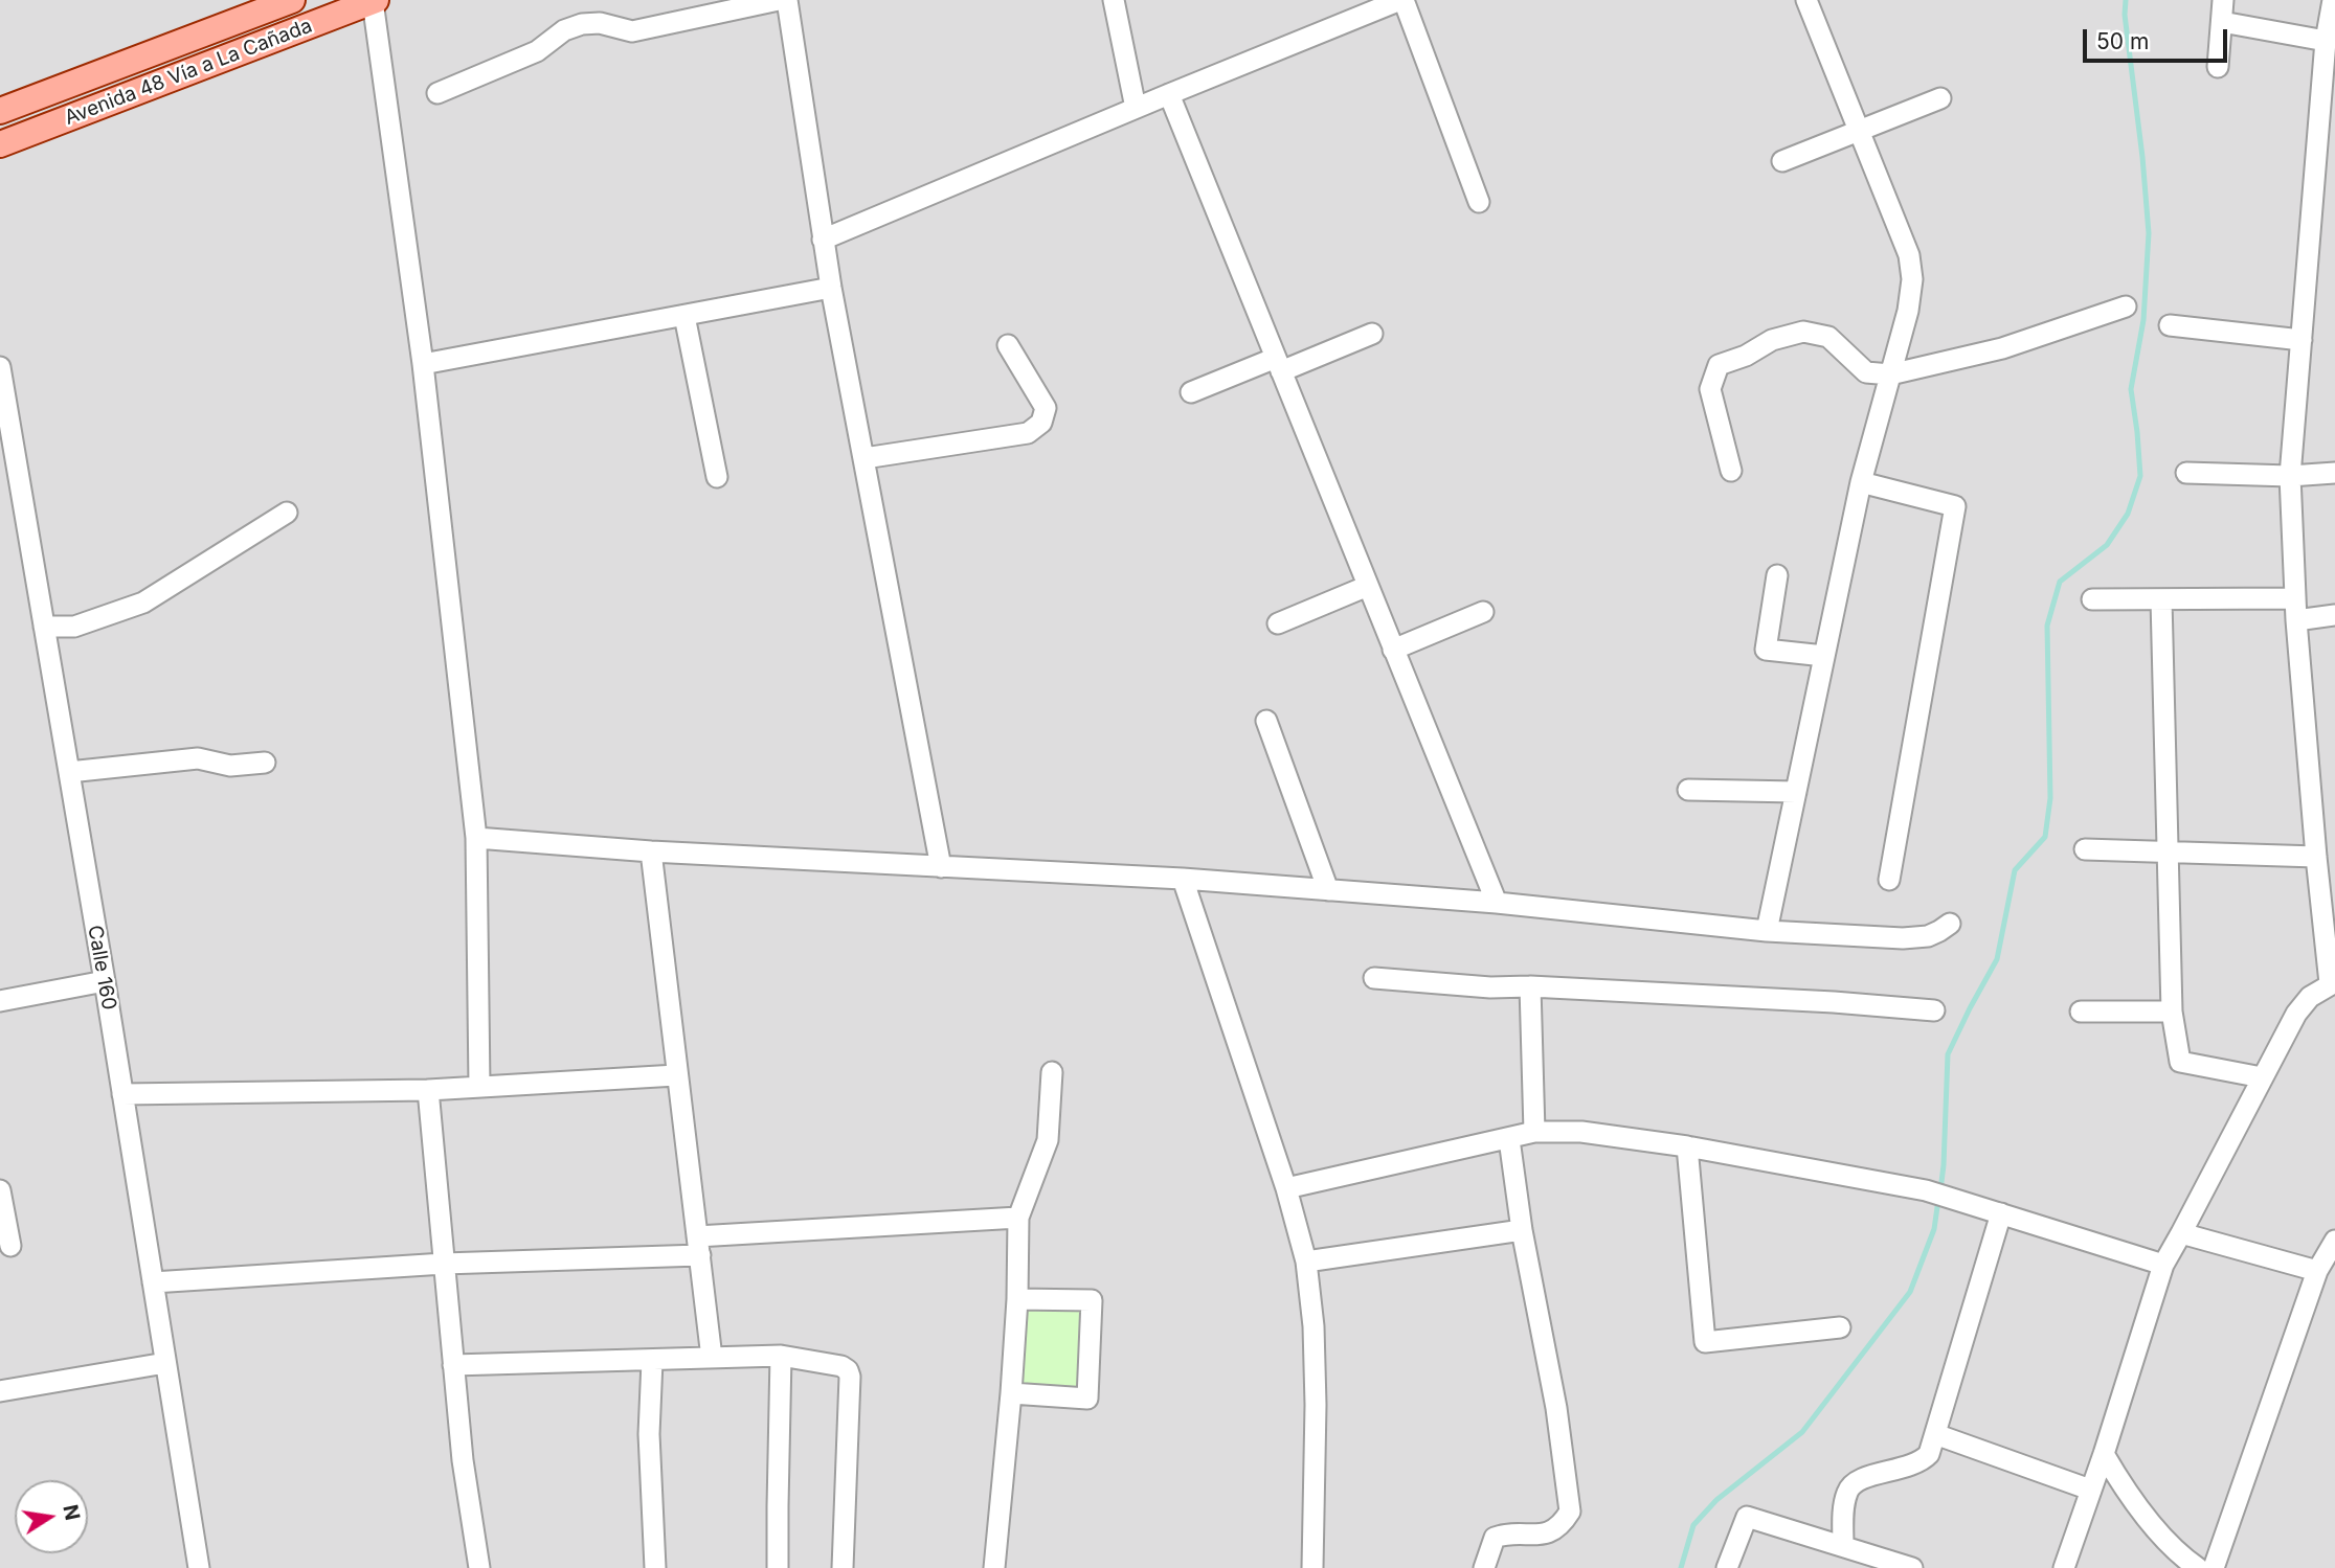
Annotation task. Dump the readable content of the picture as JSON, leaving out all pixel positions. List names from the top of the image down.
{
  "streets": {
    "main road": ["Avenida 48 Vía a La Cañada"],
    "street": ["Calle 160"]
  },
  "scale_bar": "50 m",
  "north": "right"
}
